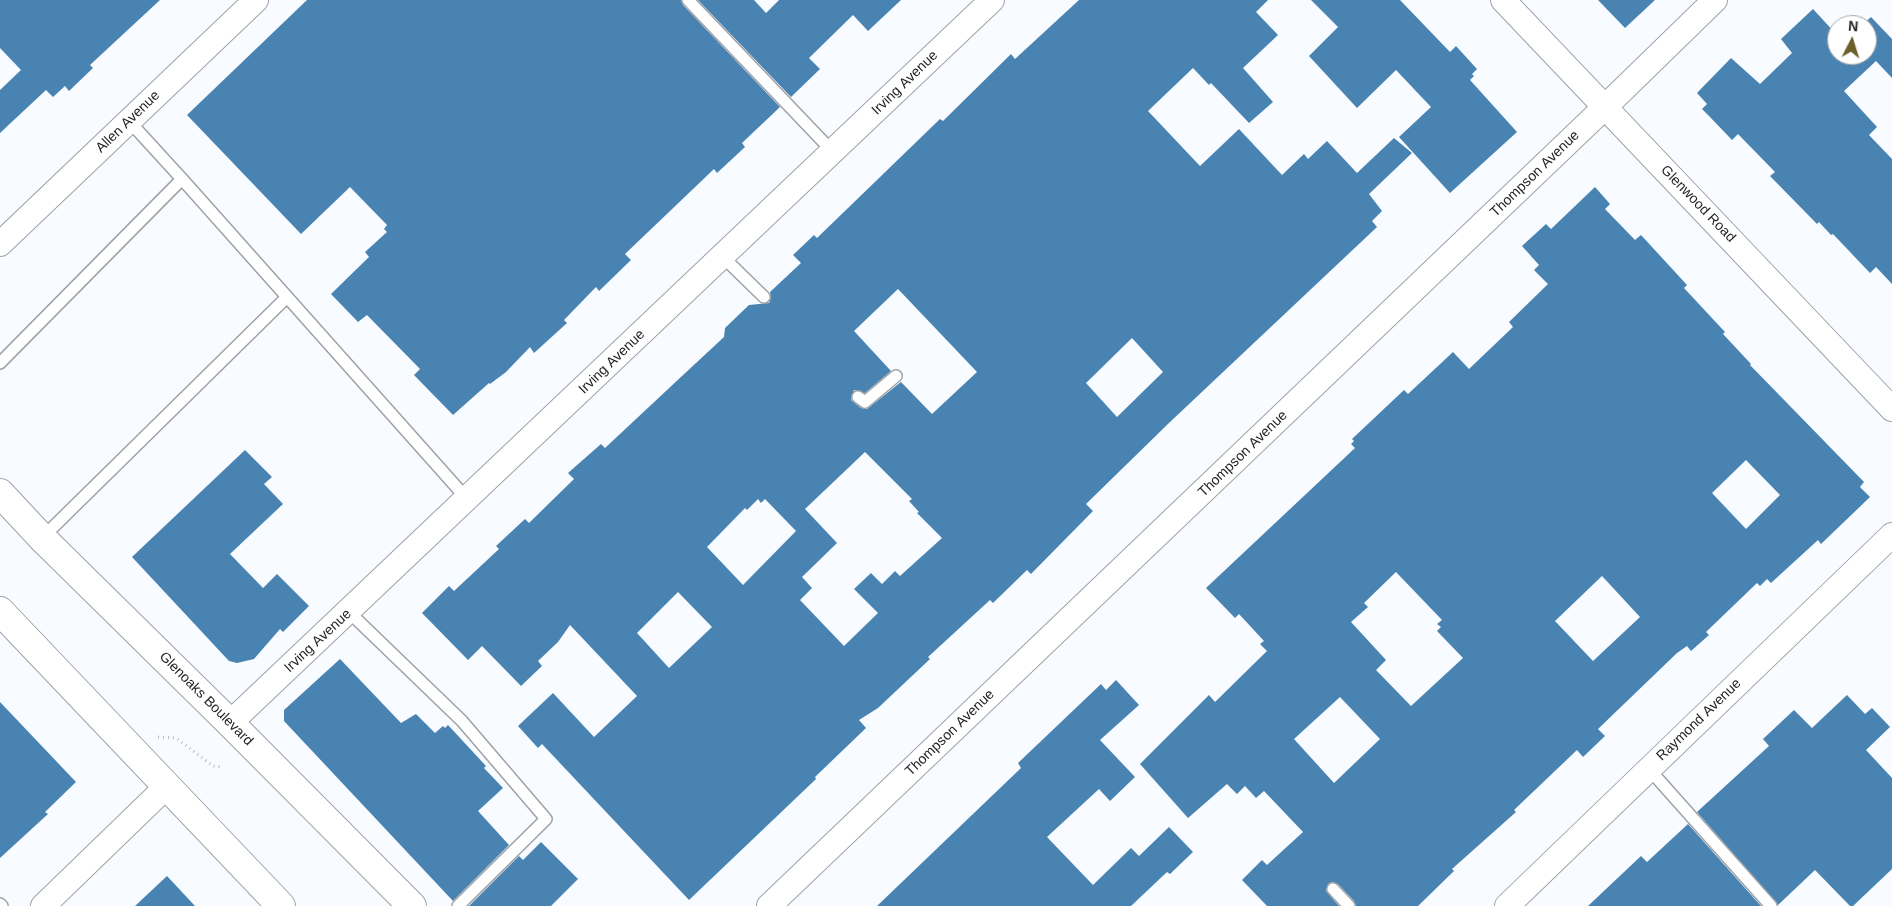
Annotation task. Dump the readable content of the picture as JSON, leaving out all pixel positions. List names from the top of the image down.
{
  "streets": {
    "main road": ["Glenoaks Boulevard"],
    "street": [
      "Irving Avenue",
      "Allen Avenue",
      "Thompson Avenue",
      "Glenwood Road",
      "Raymond Avenue"
    ]
  },
  "crossings": [
    ["Irving Avenue", "Glenoaks Boulevard"],
    ["Thompson Avenue", "Glenwood Road"]
  ],
  "north": "top"
}
